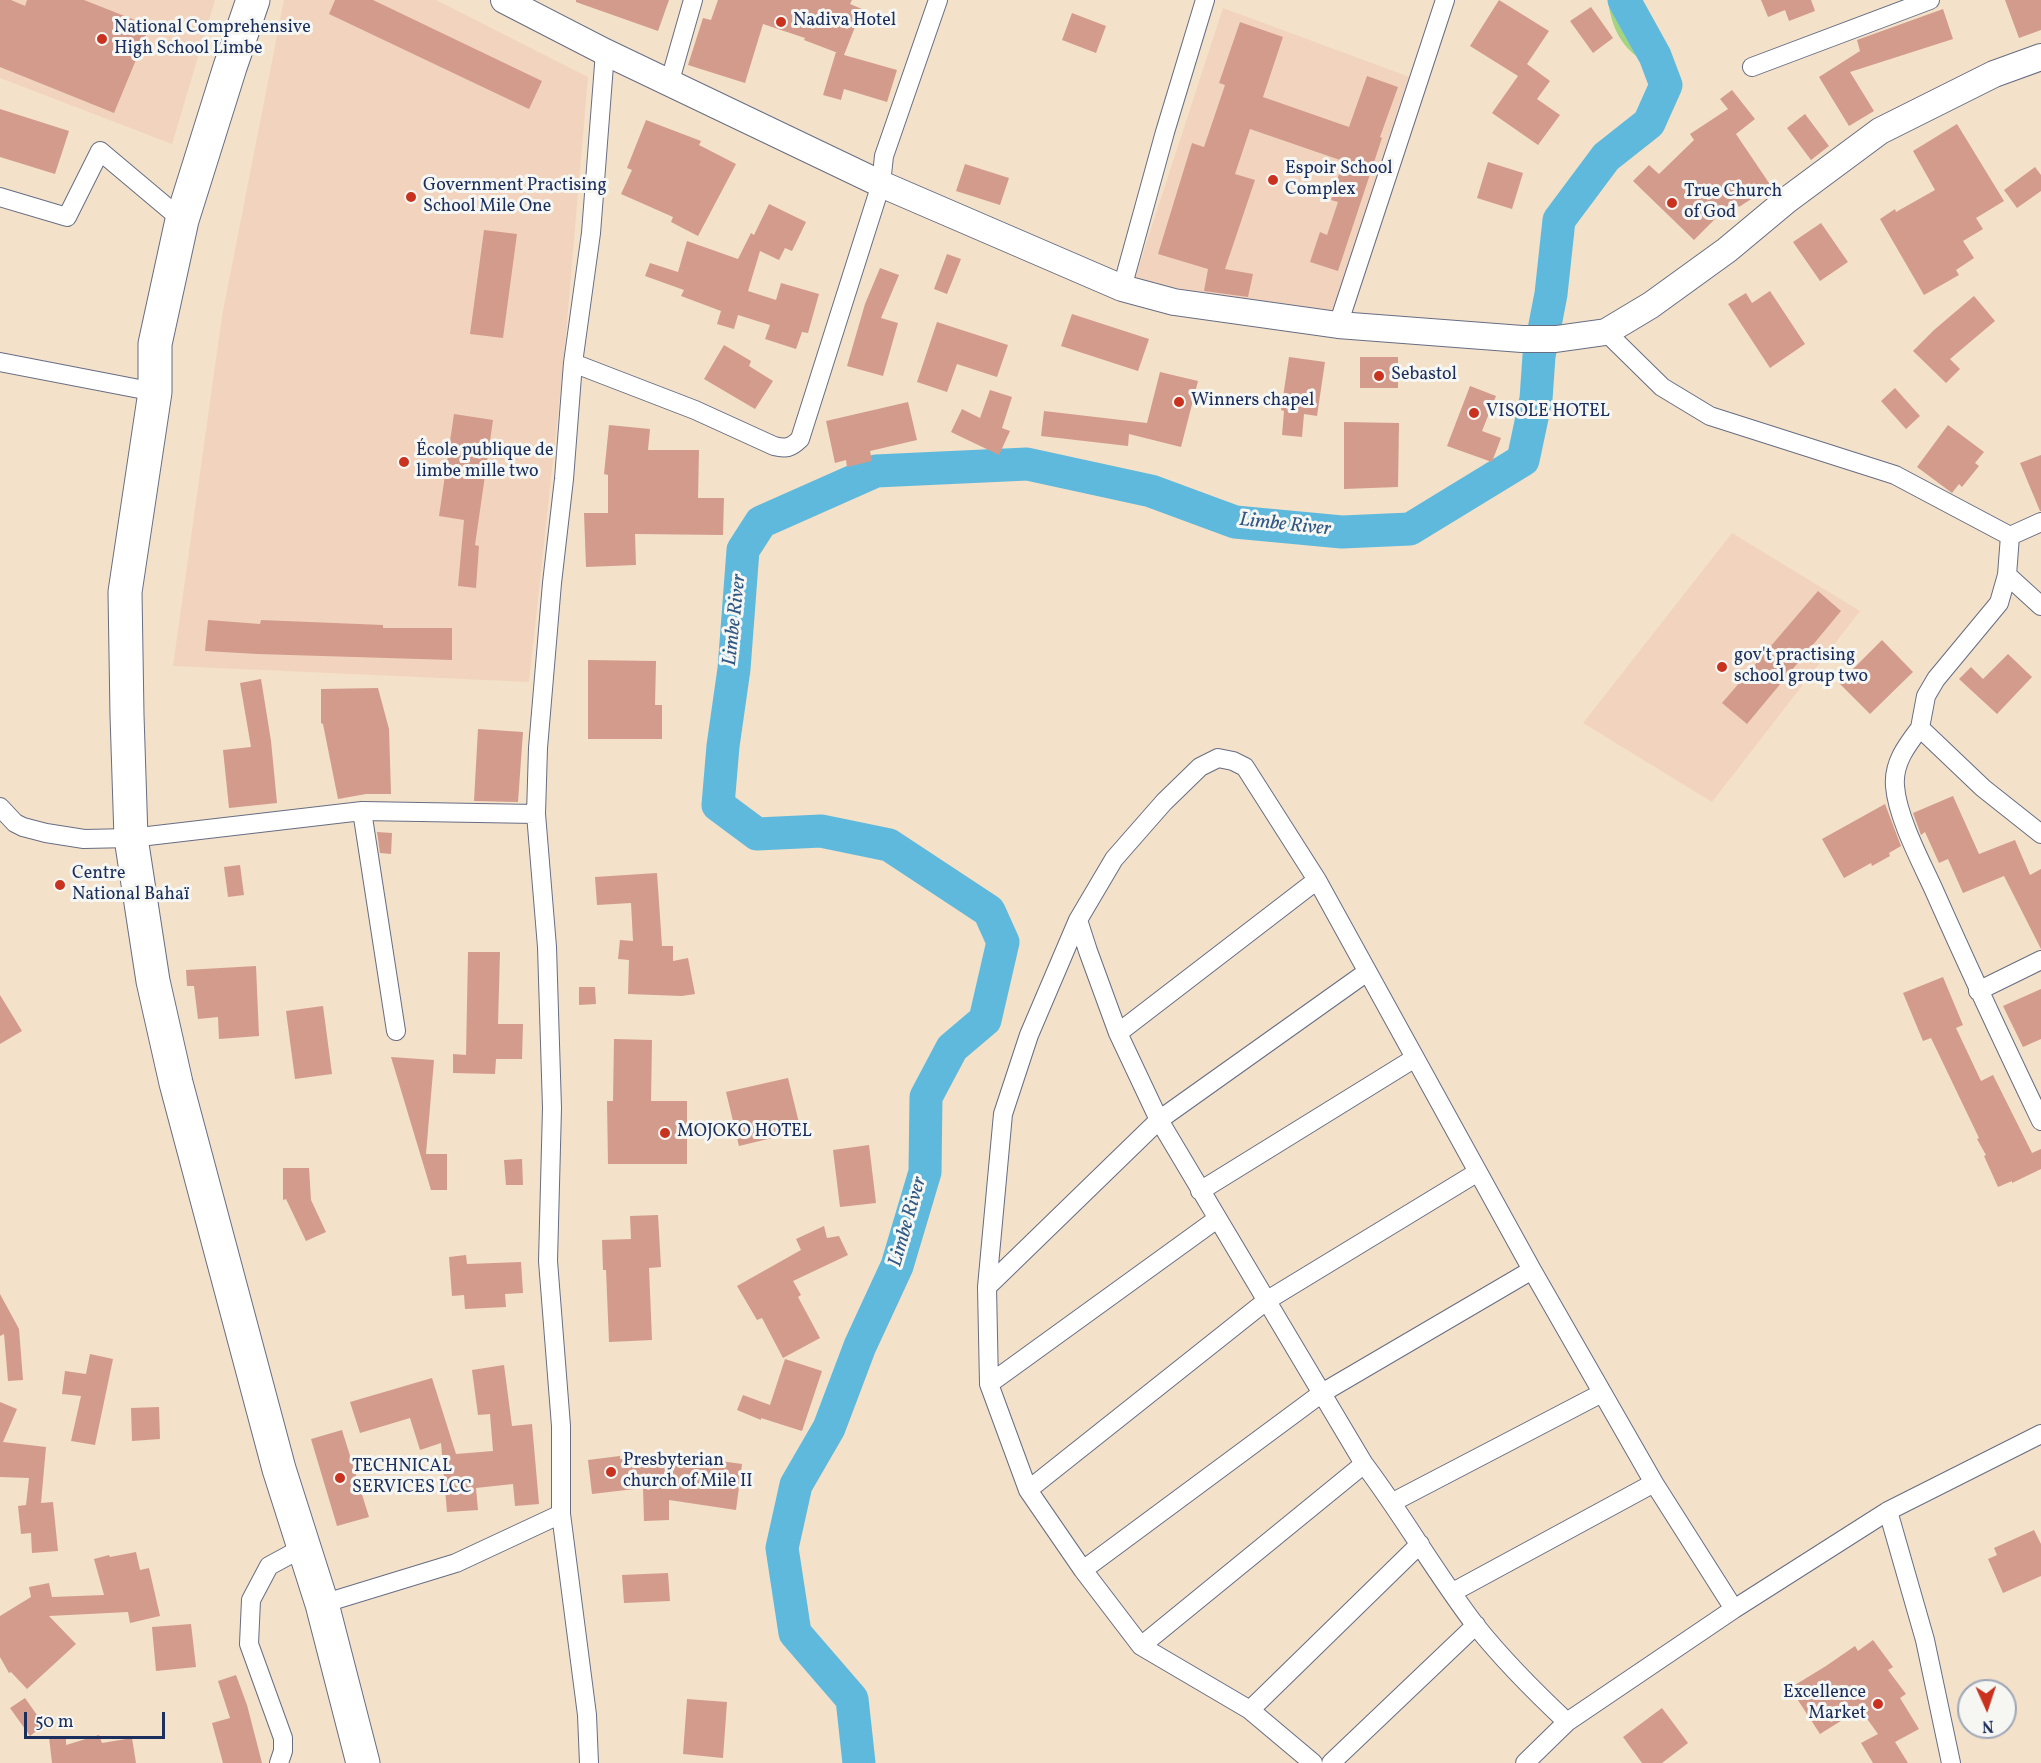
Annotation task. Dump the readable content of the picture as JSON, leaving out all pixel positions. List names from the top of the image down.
{
  "water": ["Limbe River"],
  "places": [
    "Nadiva Hotel",
    "National Comprehensive High School Limbe",
    "Espoir School Complex",
    "Government Practising School Mile One",
    "True Church of God",
    "Sebastol",
    "Winners chapel",
    "VISOLE HOTEL",
    "École publique de limbe mille two",
    "gov't practising school group two",
    "Centre National Bahaï",
    "MOJOKO HOTEL",
    "Presbyterian church of Mile II",
    "TECHNICAL SERVICES LCC",
    "Excellence Market"
  ],
  "scale_bar": "50 m",
  "north": "bottom"
}
